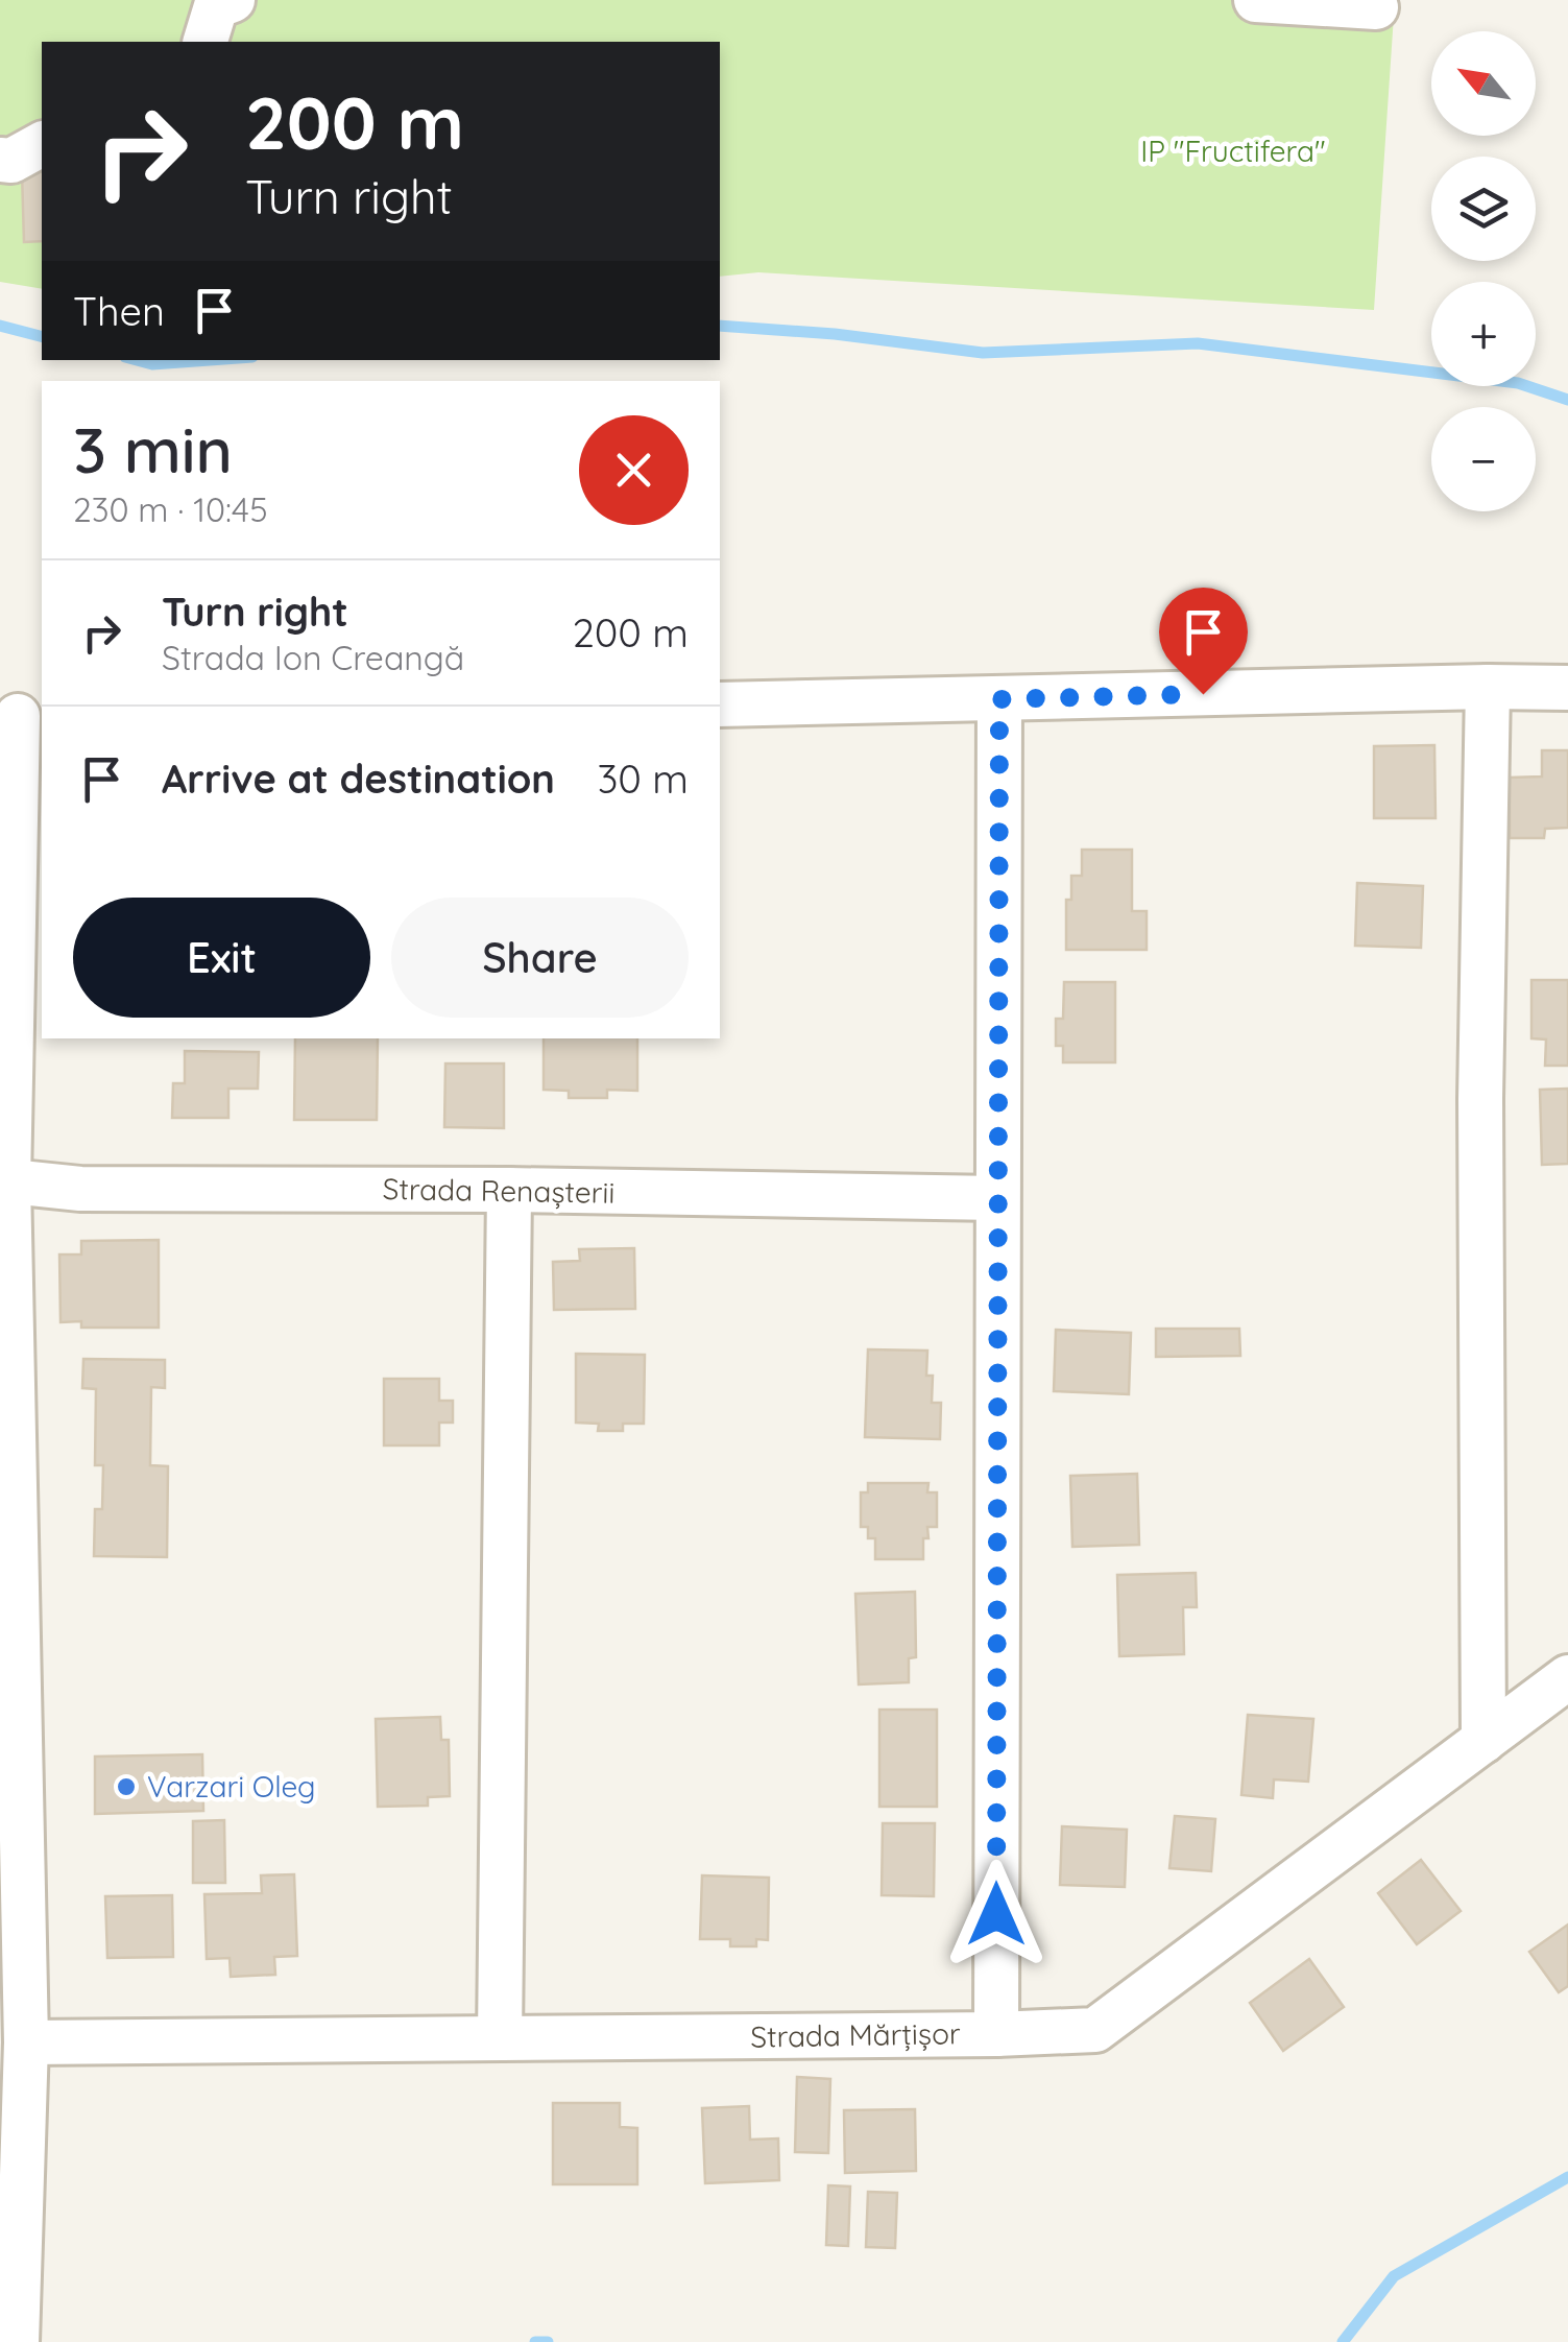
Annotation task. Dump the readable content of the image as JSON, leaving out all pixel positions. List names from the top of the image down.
{
  "streets": {
    "street": ["Strada Renașterii", "Strada Mărțișor"]
  },
  "parks": ["IP \"Fructifera\""],
  "places": ["Varzari Oleg"],
  "north": "top left",
  "page": {
    "map_buttons": ["+", "−"],
    "turn": ["200 m", "Turn right"],
    "then": "Then",
    "heading": ["3 min", "230 m · 10:45"],
    "list": [
      {
        "name": "Turn right",
        "note": "Strada Ion Creangă",
        "value": "200 m"
      },
      {
        "name": "Arrive at destination",
        "value": "30 m"
      }
    ],
    "buttons": ["Exit", "Share"]
  }
}
